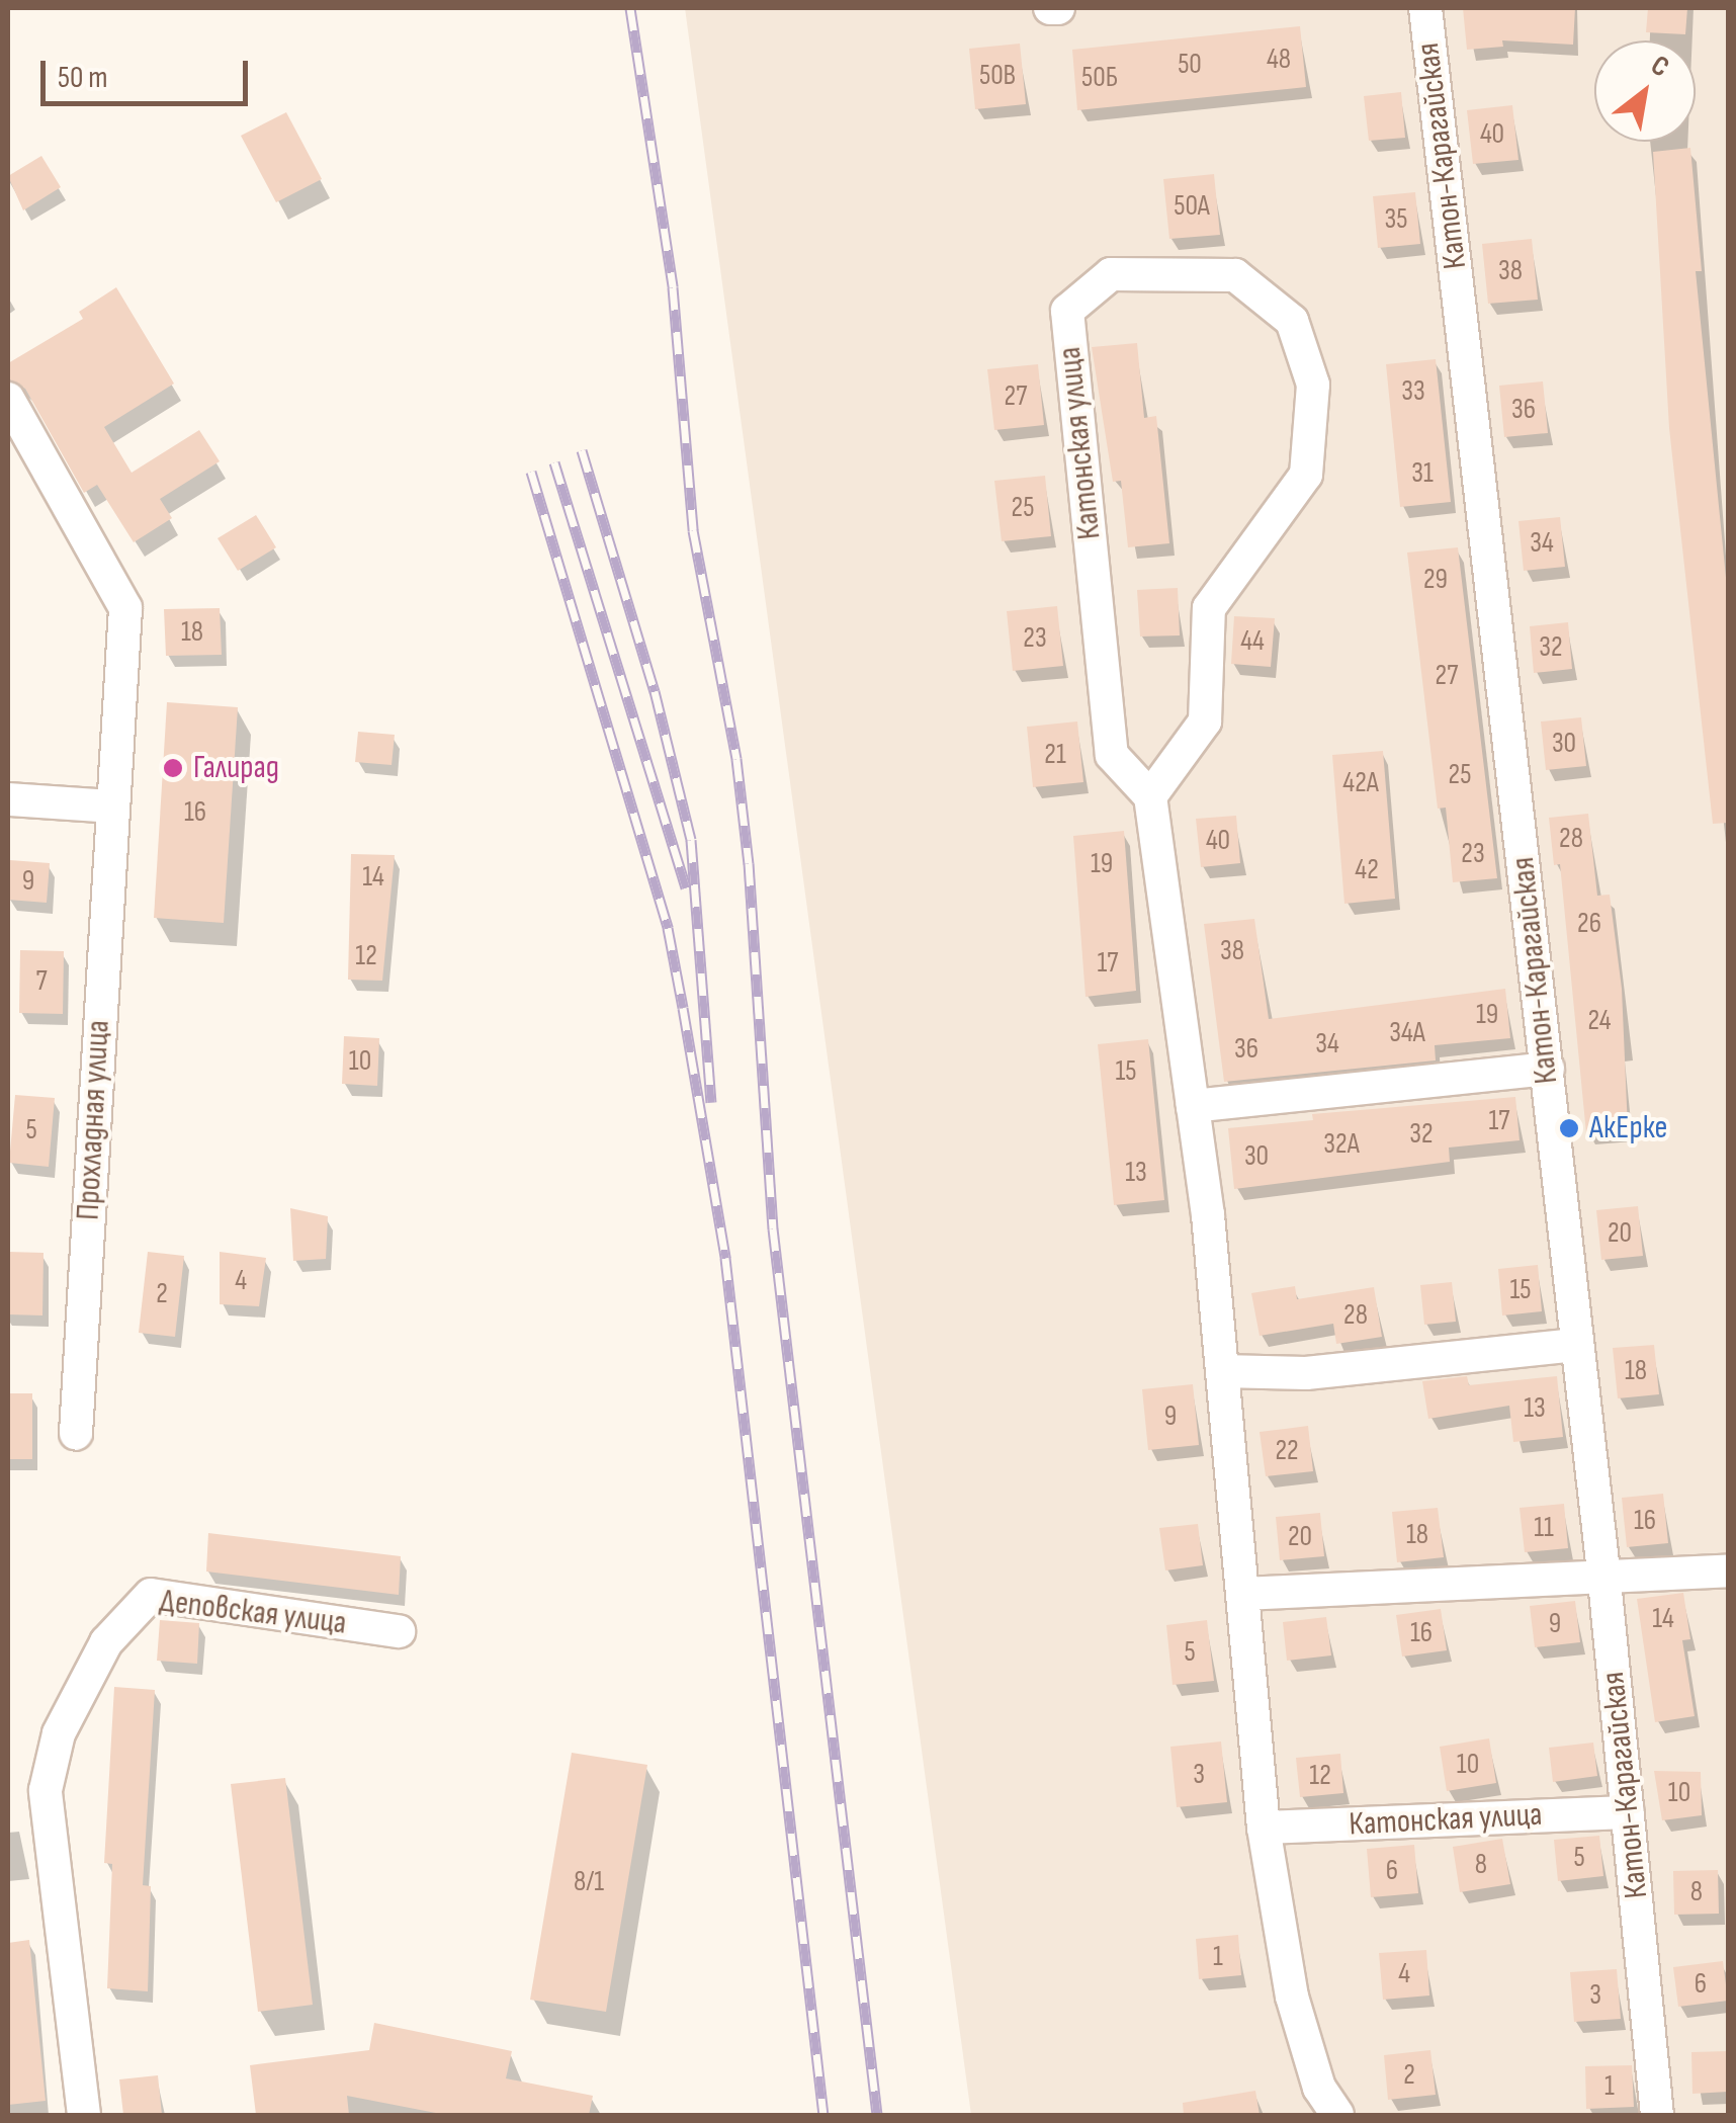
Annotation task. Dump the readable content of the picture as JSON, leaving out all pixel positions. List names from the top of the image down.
{
  "streets": {
    "street": [
      "Катон-Карагайская",
      "Катонская улица",
      "Прохладная улица",
      "Деповская улица"
    ]
  },
  "crossings": [
    ["Катон-Карагайская", "Катонская улица"]
  ],
  "places": ["Галирад", "АкЕрке"],
  "house_numbers": [
    "48",
    "50",
    "50В",
    "50Б",
    "40",
    "50А",
    "35",
    "38",
    "33",
    "27",
    "36",
    "31",
    "25",
    "34",
    "29",
    "18",
    "23",
    "44",
    "32",
    "27",
    "30",
    "21",
    "25",
    "42А",
    "16",
    "28",
    "40",
    "23",
    "19",
    "42",
    "14",
    "9",
    "26",
    "38",
    "12",
    "17",
    "7",
    "19",
    "24",
    "34А",
    "34",
    "36",
    "10",
    "15",
    "17",
    "5",
    "32",
    "32А",
    "30",
    "13",
    "20",
    "4",
    "15",
    "2",
    "28",
    "18",
    "13",
    "9",
    "22",
    "16",
    "11",
    "18",
    "20",
    "14",
    "9",
    "16",
    "5",
    "10",
    "3",
    "12",
    "10",
    "5",
    "8",
    "6",
    "8/1",
    "8",
    "1",
    "4",
    "6",
    "3",
    "2",
    "1"
  ],
  "scale_bar": "50 m",
  "north": "top right"
}
